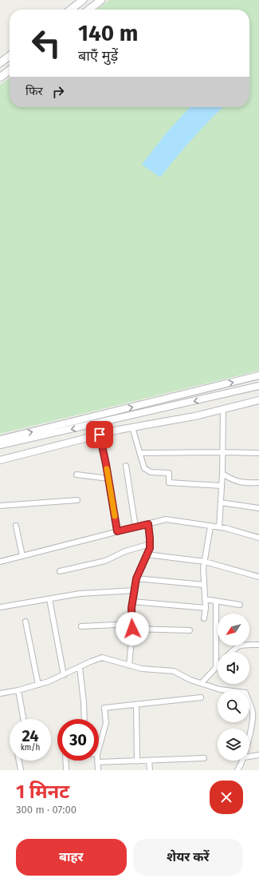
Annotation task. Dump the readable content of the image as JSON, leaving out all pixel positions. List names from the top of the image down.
{
  "north": "bottom left",
  "page": {
    "turn": ["140 m", "बाएँ मुड़ें"],
    "then": "फिर",
    "speed": "24 km/h",
    "limit": "30",
    "heading": ["1 मिनट", "300 m · 07:00"],
    "buttons": ["बाहर", "शेयर करें"]
  }
}
